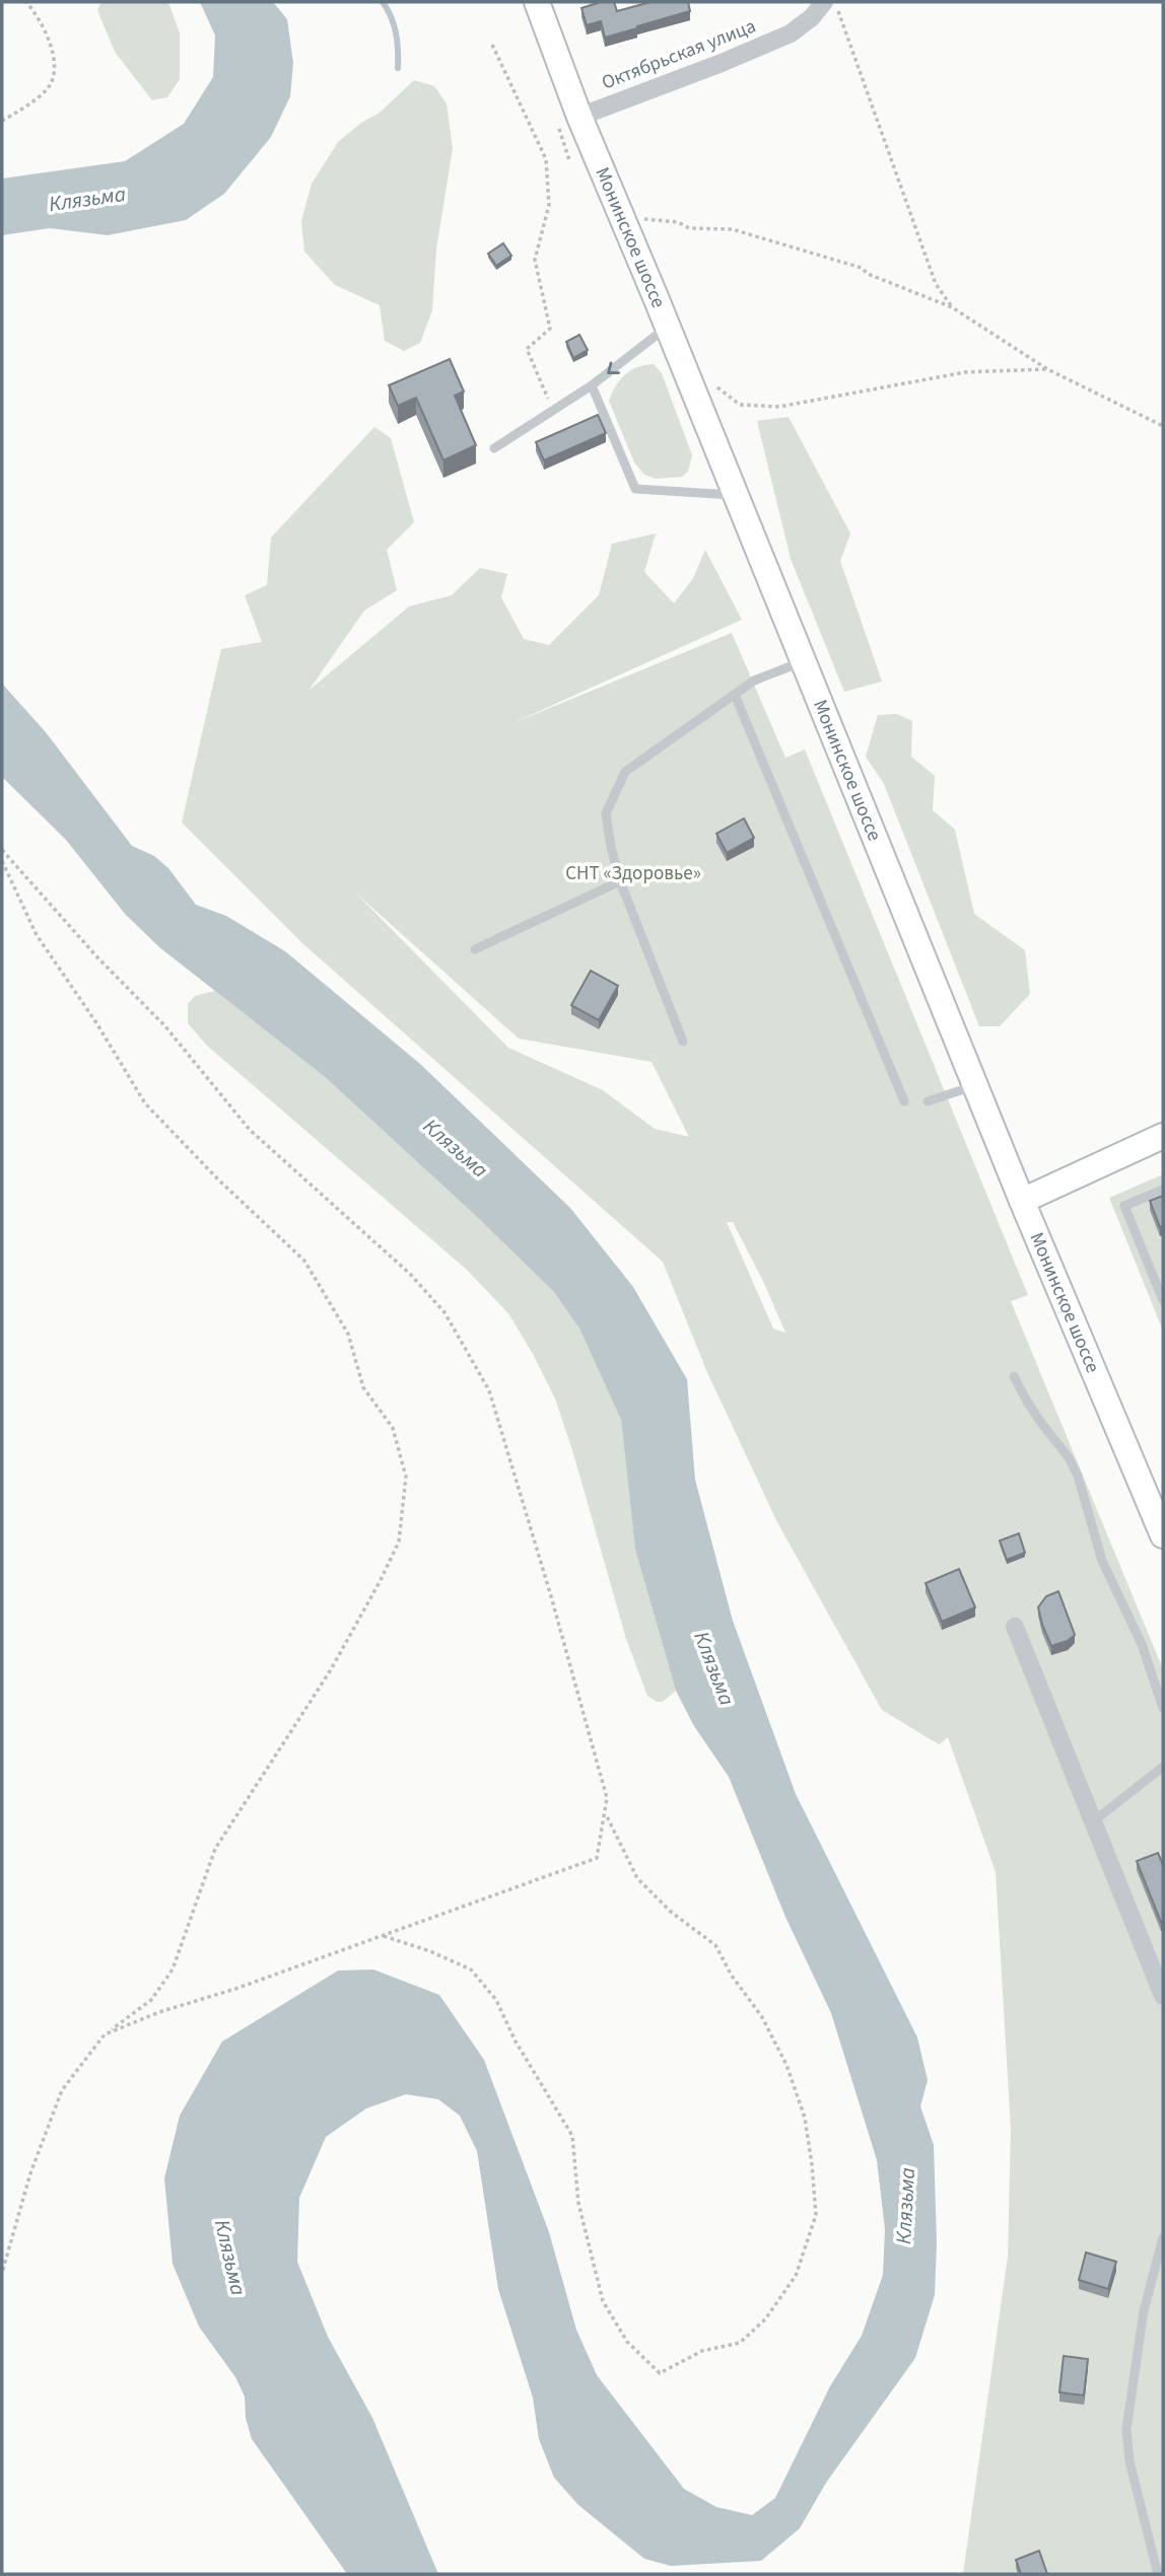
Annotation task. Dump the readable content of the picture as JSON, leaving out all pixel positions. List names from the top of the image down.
{
  "streets": {
    "main road": ["Монинское шоссе"],
    "street": ["Октябрьская улица"]
  },
  "crossings": [
    ["Октябрьская улица", "Монинское шоссе"]
  ],
  "water": ["Клязьма"],
  "parks": ["СНТ «Здоровье»"]
}
